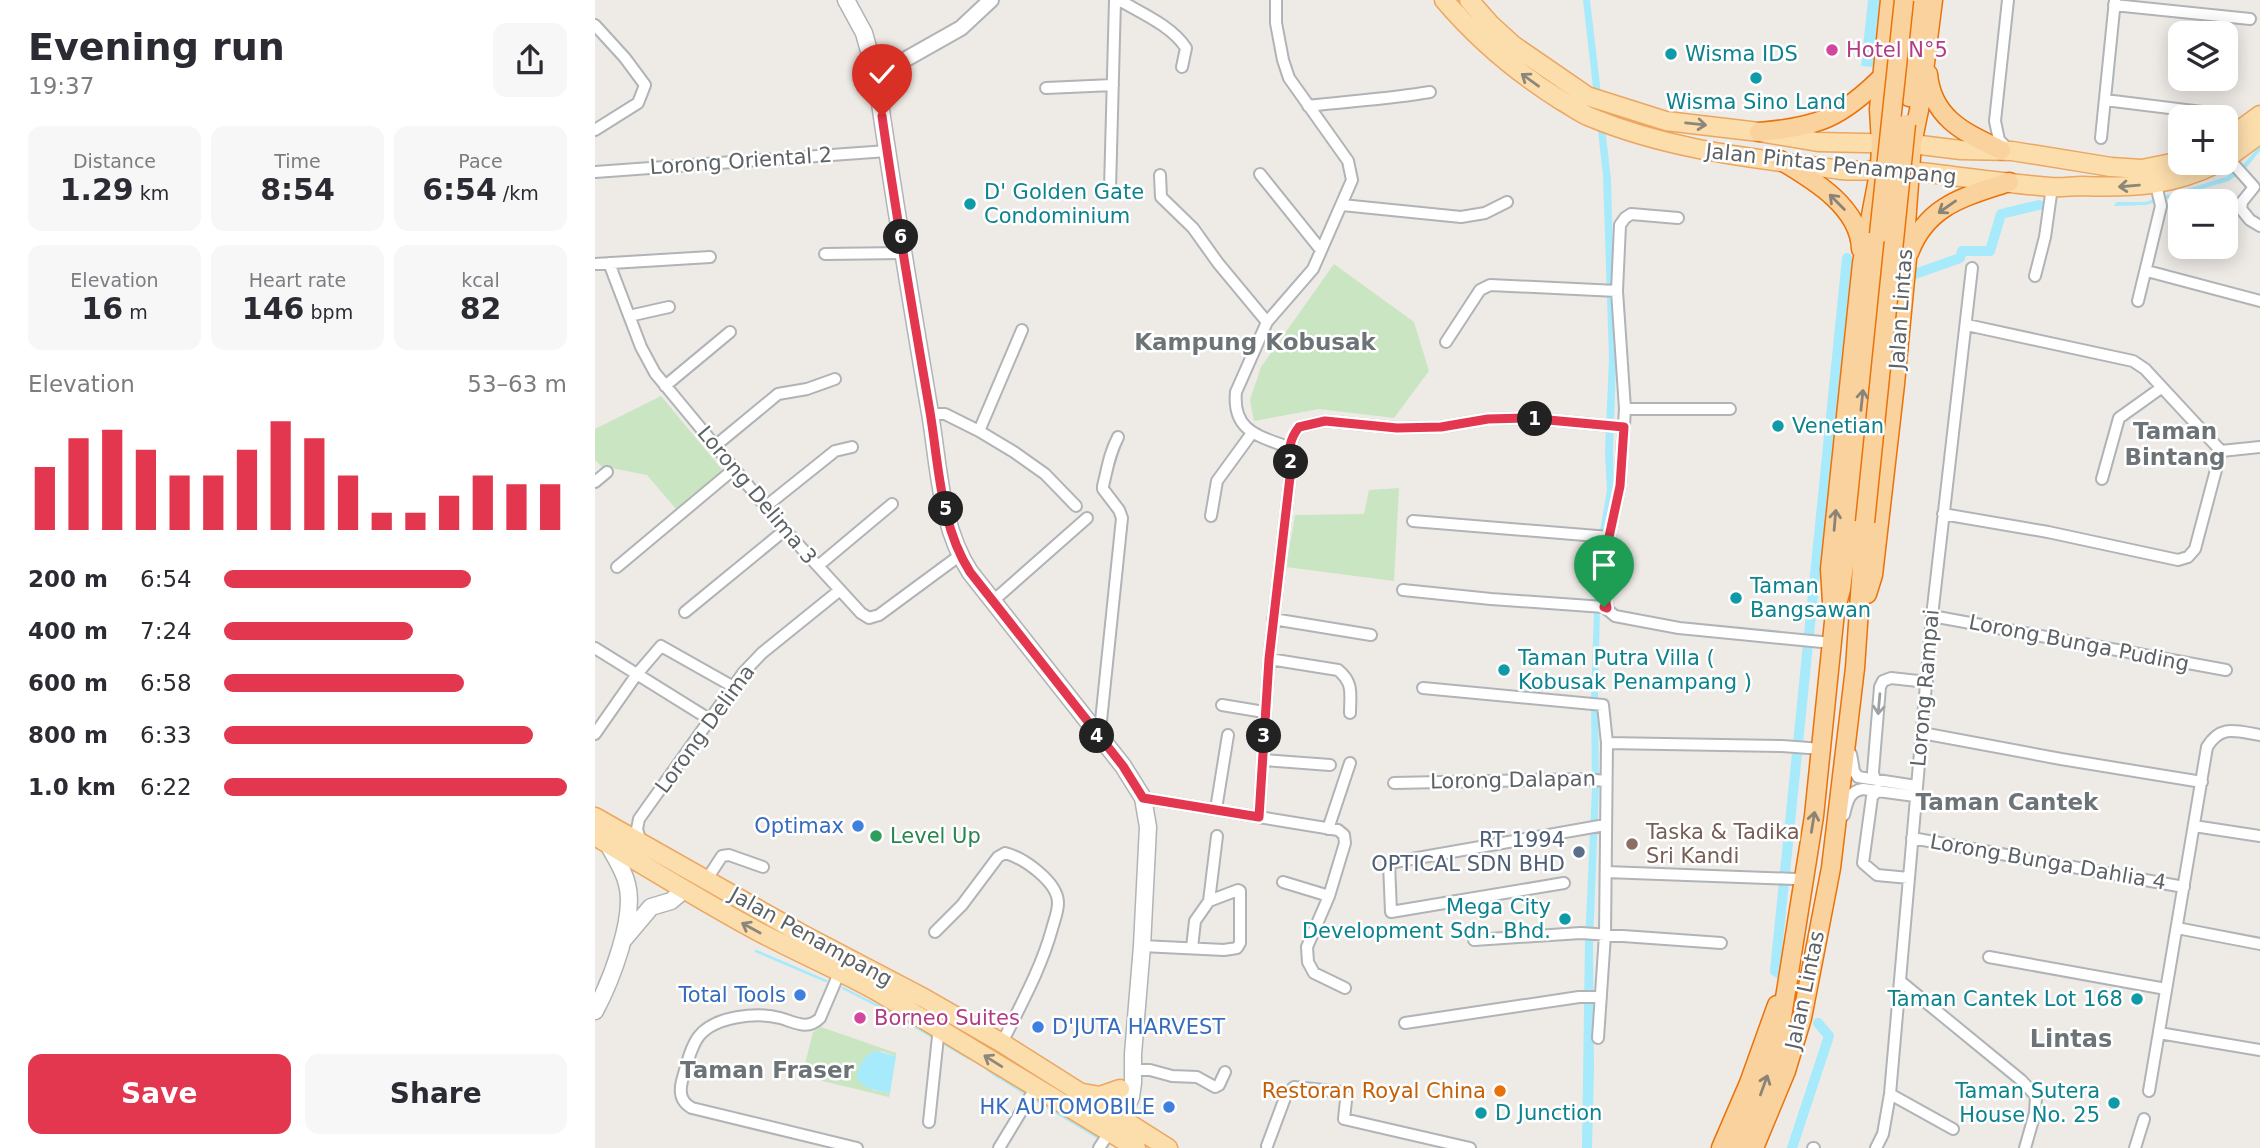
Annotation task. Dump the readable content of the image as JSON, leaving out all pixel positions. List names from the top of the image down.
{
  "streets": {
    "highway": ["Jalan Lintas"],
    "main road": ["Jalan Pintas Penampang", "Jalan Penampang"],
    "street": [
      "Lorong Oriental 2",
      "Lorong Delima 3",
      "Lorong Bunga Puding",
      "Lorong Rampai",
      "Lorong Delima",
      "Lorong Dalapan",
      "Lorong Bunga Dahlia 4"
    ]
  },
  "crossings": [
    ["Jalan Pintas Penampang", "Jalan Lintas"],
    ["Jalan Lintas", "Lorong Dalapan"],
    ["Lorong Delima 3", "Lorong Delima"],
    ["Lorong Bunga Puding", "Lorong Rampai"],
    ["Lorong Rampai", "Lorong Bunga Dahlia 4"]
  ],
  "districts": [
    "Kampung Kobusak",
    "Taman Bintang",
    "Taman Cantek",
    "Lintas",
    "Taman Fraser"
  ],
  "places": [
    "Hotel N°5",
    "Wisma IDS",
    "Wisma Sino Land",
    "D' Golden Gate Condominium",
    "Venetian",
    "Taman Bangsawan",
    "Taman Putra Villa ( Kobusak Penampang )",
    "Optimax",
    "Level Up",
    "Taska & Tadika Sri Kandi",
    "RT 1994 OPTICAL SDN BHD",
    "Mega City Development Sdn. Bhd.",
    "Total Tools",
    "Taman Cantek Lot 168",
    "Borneo Suites",
    "D'JUTA HARVEST",
    "Restoran Royal China",
    "Taman Sutera House No. 25",
    "HK AUTOMOBILE",
    "D Junction"
  ],
  "page": {
    "heading": ["Evening run", "19:37"],
    "map_buttons": ["+", "−"],
    "stats": [
      ["Distance", "1.29 km"],
      ["Time", "8:54"],
      ["Pace", "6:54 /km"],
      ["Elevation", "16 m"],
      ["Heart rate", "146 bpm"],
      ["kcal", "82"]
    ],
    "pins": [
      "6",
      "1",
      "2",
      "5",
      "3",
      "4"
    ],
    "chart": ["Elevation", "53–63 m"],
    "list": [
      {
        "name": "200 m",
        "note": "6:54"
      },
      {
        "name": "400 m",
        "note": "7:24"
      },
      {
        "name": "600 m",
        "note": "6:58"
      },
      {
        "name": "800 m",
        "note": "6:33"
      },
      {
        "name": "1.0 km",
        "note": "6:22"
      }
    ],
    "buttons": ["Save", "Share"]
  }
}
